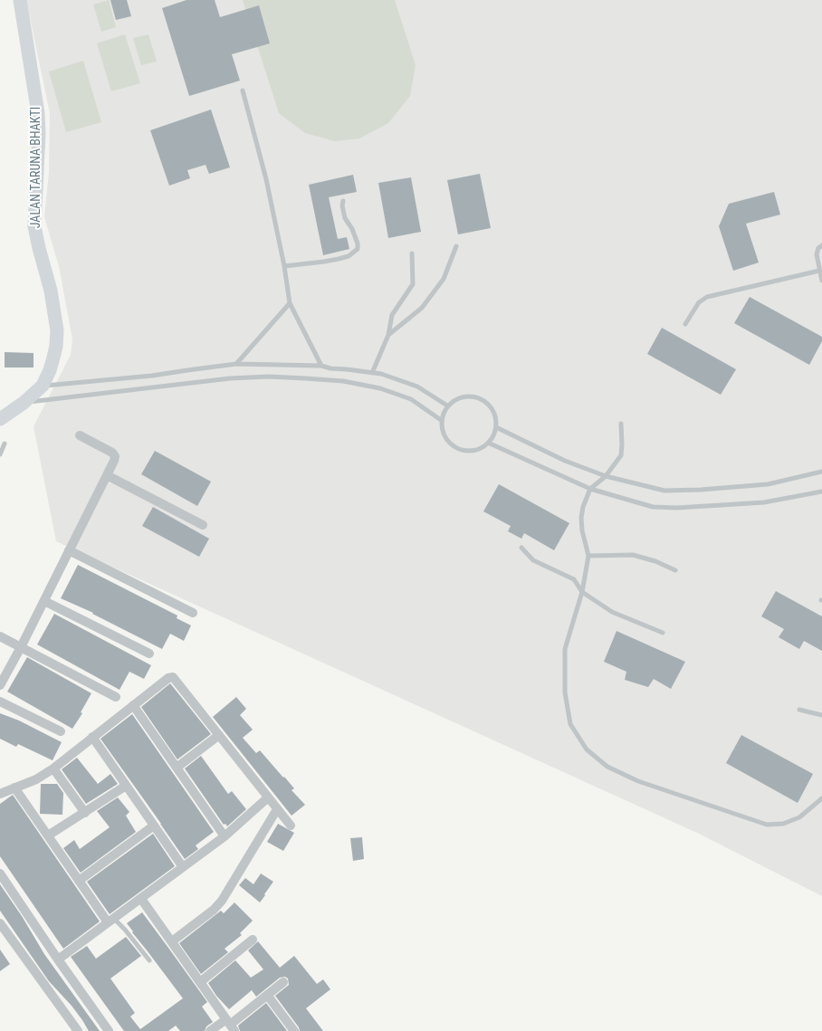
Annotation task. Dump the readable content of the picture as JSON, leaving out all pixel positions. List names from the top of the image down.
{
  "streets": {
    "street": ["JALAN TARUNA BHAKTI"]
  }
}
